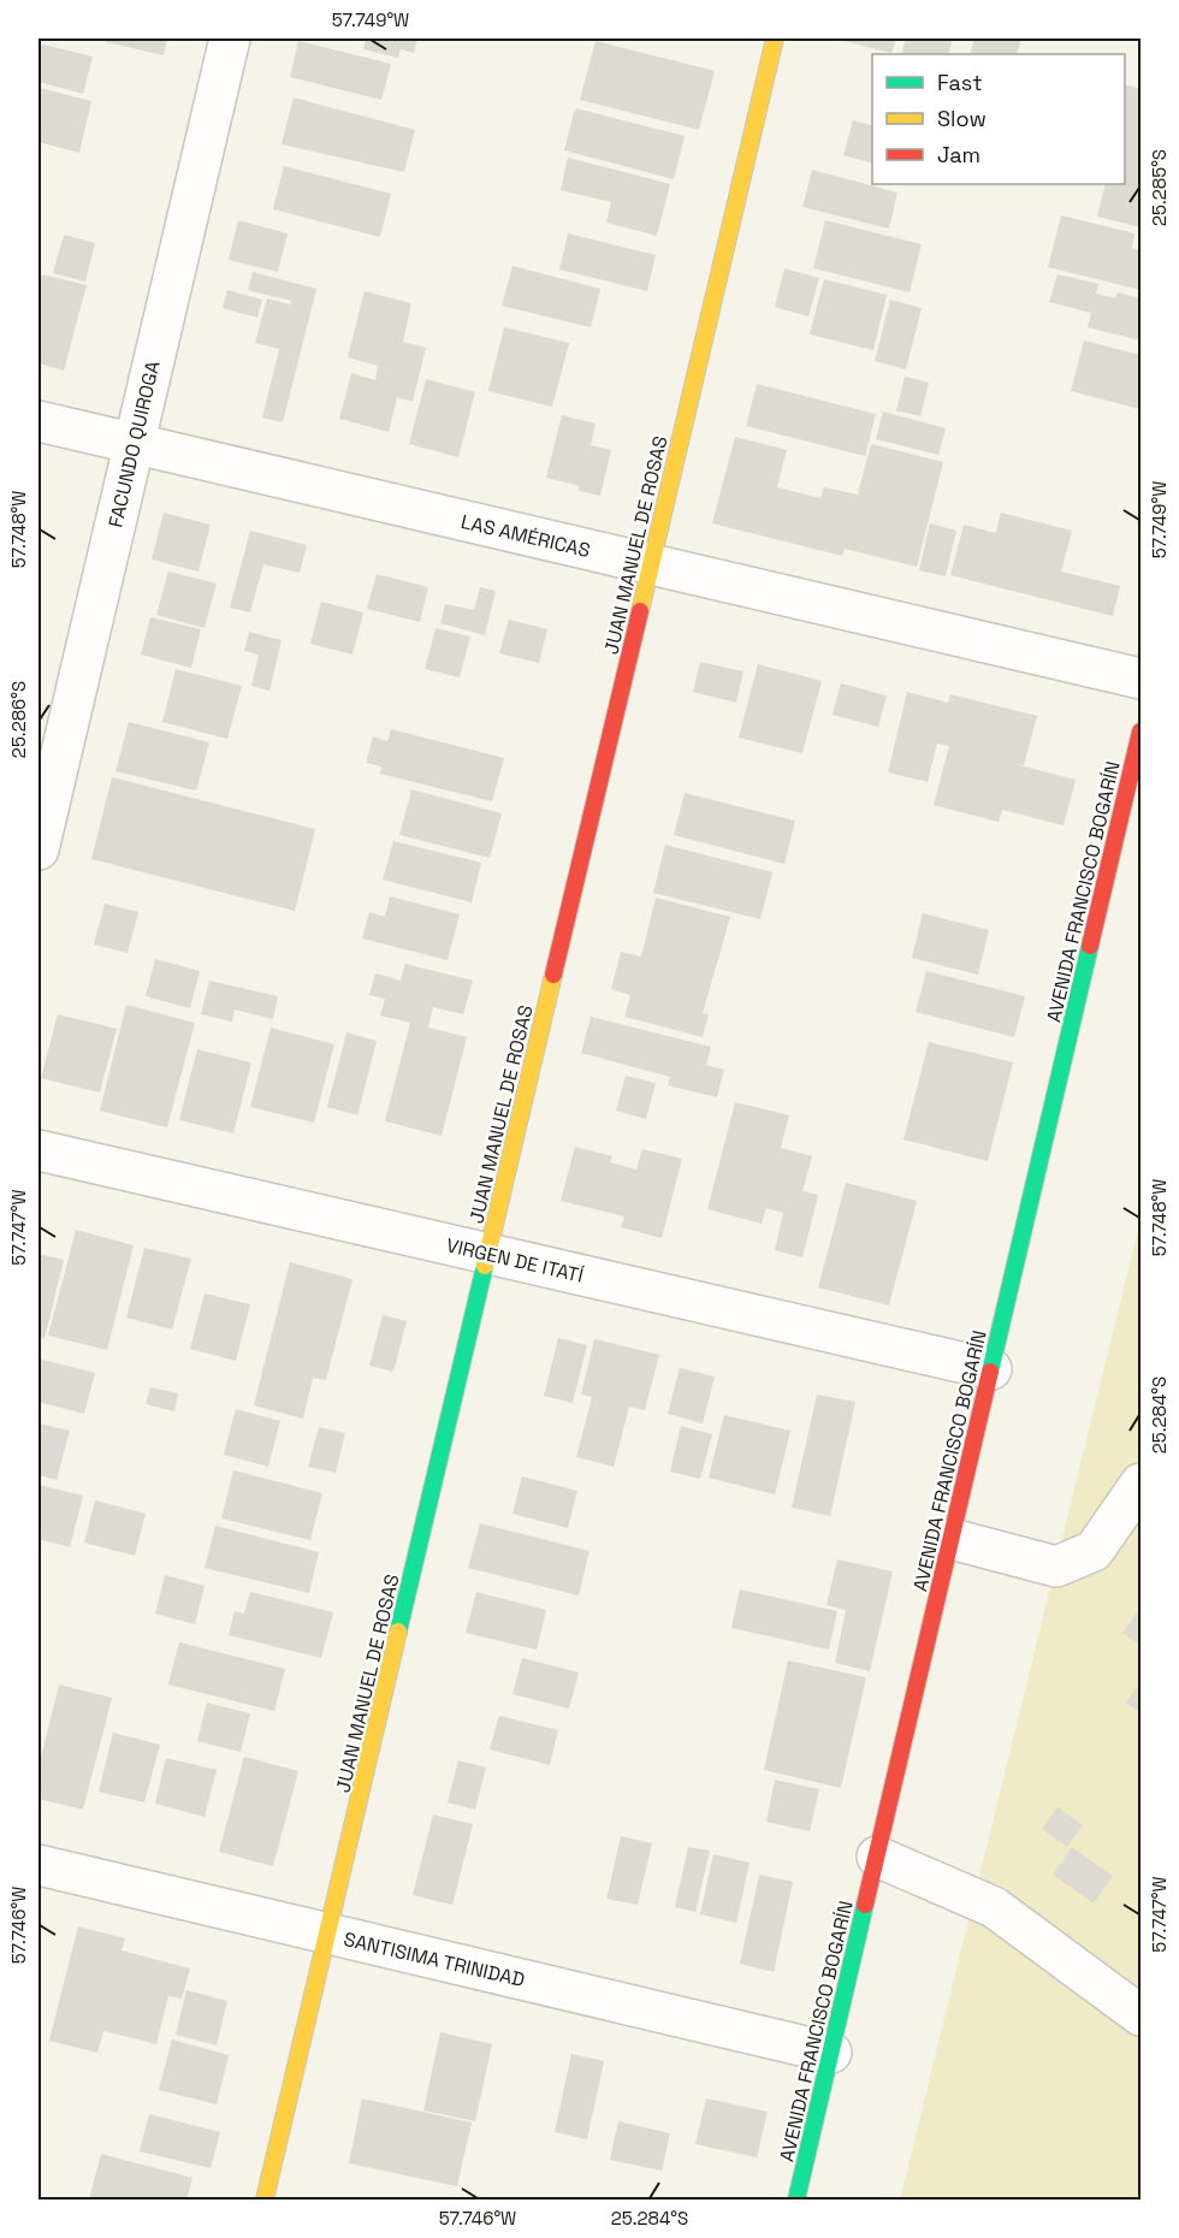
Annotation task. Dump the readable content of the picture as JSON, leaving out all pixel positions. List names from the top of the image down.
{
  "streets": {
    "street": [
      "FACUNDO QUIROGA",
      "LAS AMÉRICAS",
      "JUAN MANUEL DE ROSAS",
      "AVENIDA FRANCISCO BOGARÍN",
      "VIRGEN DE ITATÍ",
      "SANTISIMA TRINIDAD"
    ]
  },
  "crossings": [
    ["FACUNDO QUIROGA", "LAS AMÉRICAS"],
    ["LAS AMÉRICAS", "JUAN MANUEL DE ROSAS"],
    ["JUAN MANUEL DE ROSAS", "VIRGEN DE ITATÍ"],
    ["JUAN MANUEL DE ROSAS", "SANTISIMA TRINIDAD"],
    ["AVENIDA FRANCISCO BOGARÍN", "VIRGEN DE ITATÍ"],
    ["AVENIDA FRANCISCO BOGARÍN", "SANTISIMA TRINIDAD"]
  ],
  "legend": ["Fast", "Slow", "Jam"],
  "coordinates": [
    "57.749°W",
    "25.285°S",
    "57.748°W",
    "25.286°S",
    "57.747°W",
    "25.284°S",
    "57.746°W"
  ]
}
